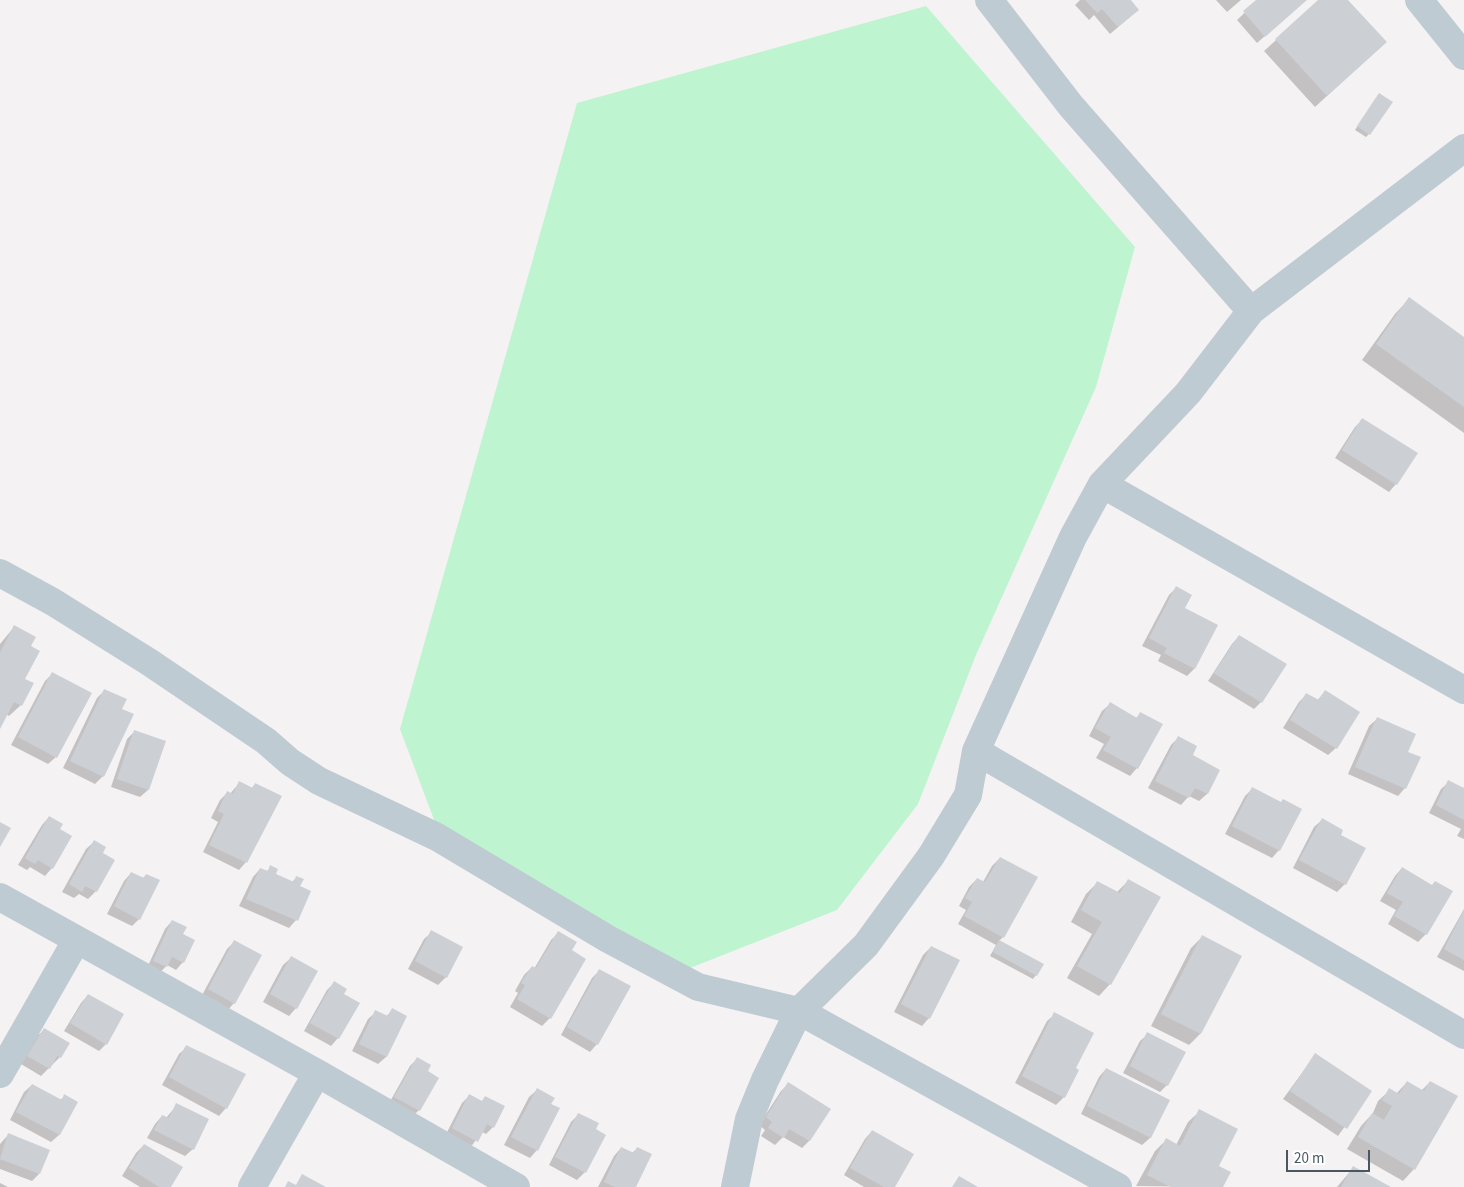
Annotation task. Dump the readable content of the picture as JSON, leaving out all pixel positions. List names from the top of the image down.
{
  "scale_bar": "20 m"
}
